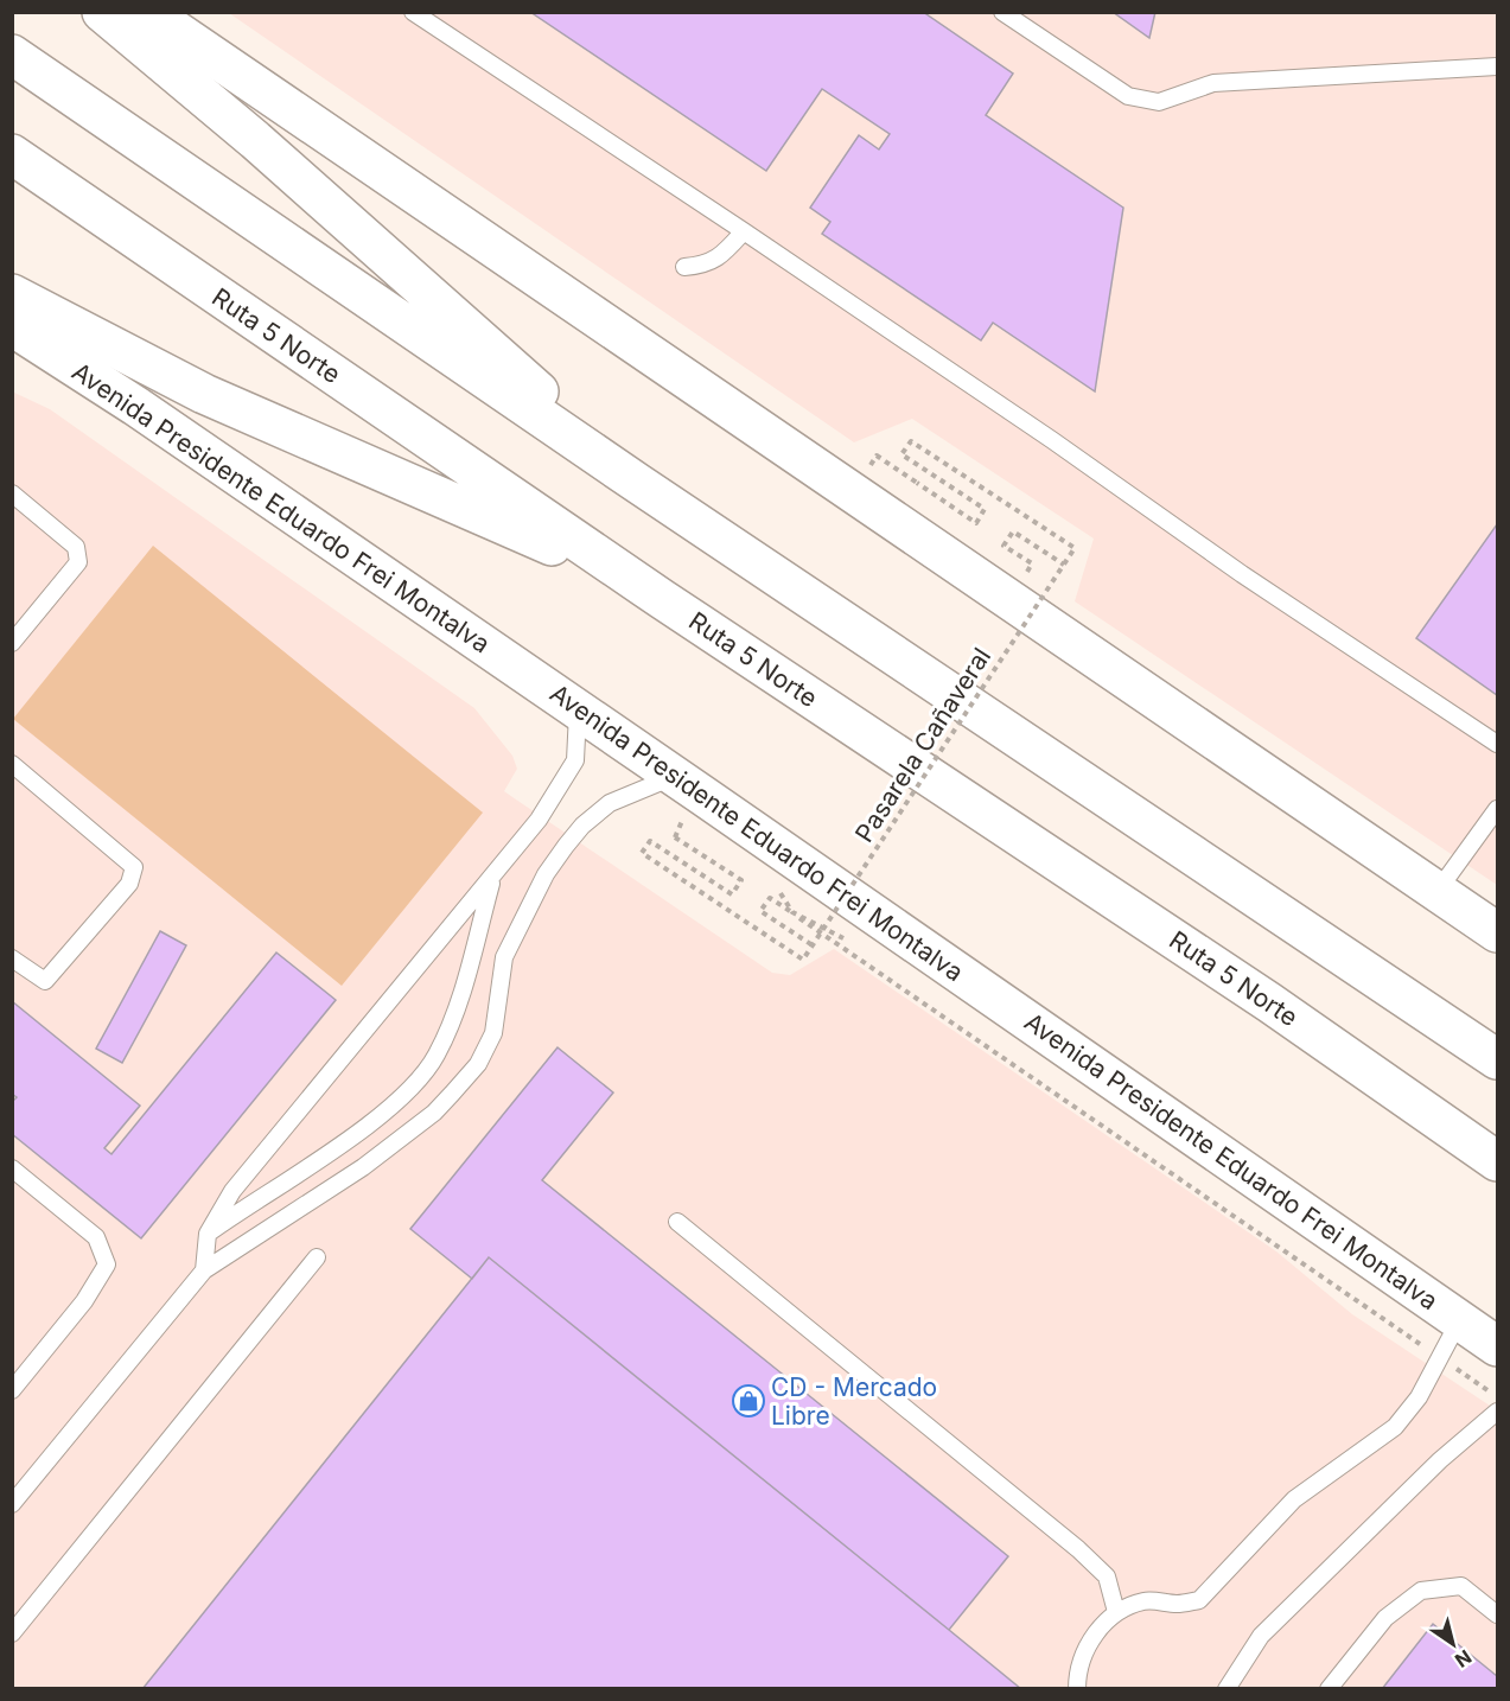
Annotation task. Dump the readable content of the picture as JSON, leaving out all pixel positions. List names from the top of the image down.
{
  "streets": {
    "main road": ["Ruta 5 Norte", "Avenida Presidente Eduardo Frei Montalva"],
    "path": ["Pasarela Cañaveral"]
  },
  "places": {
    "shop": ["CD - Mercado Libre"]
  },
  "north": "bottom right"
}
